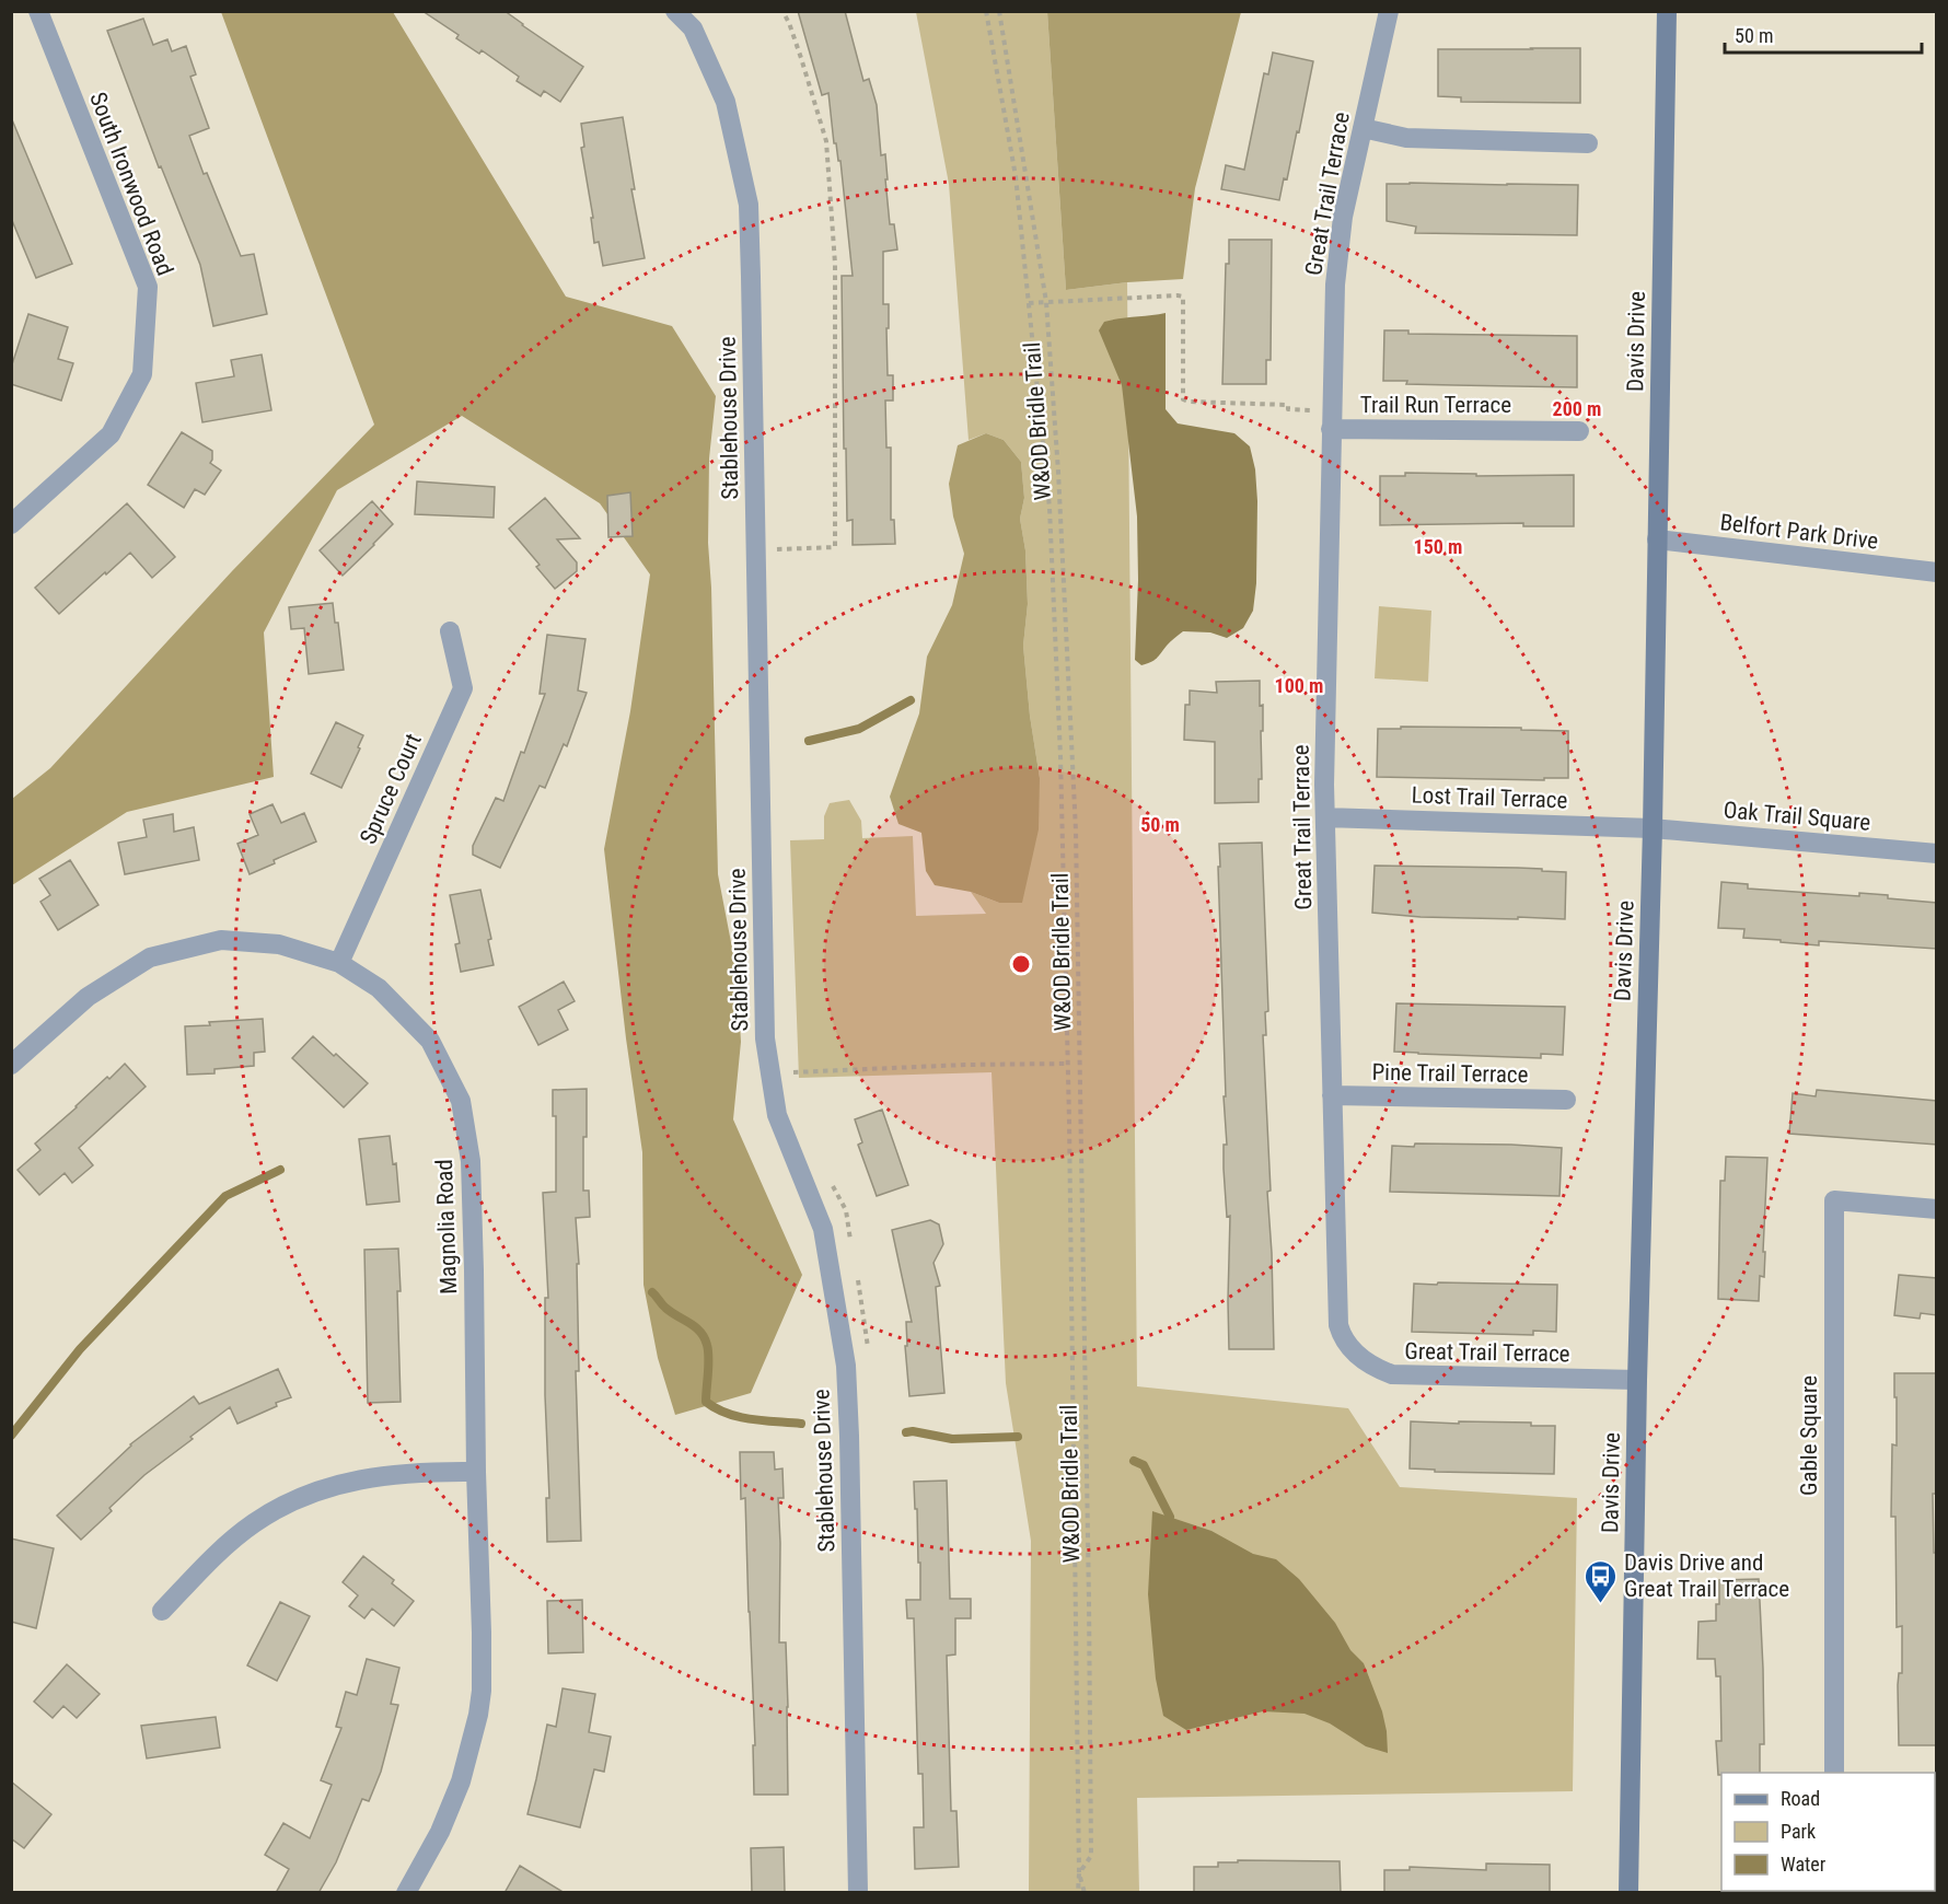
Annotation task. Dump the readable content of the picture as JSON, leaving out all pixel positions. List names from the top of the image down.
{
  "streets": {
    "main road": ["Davis Drive"],
    "street": [
      "South Ironwood Road",
      "Great Trail Terrace",
      "Trail Run Terrace",
      "Stablehouse Drive",
      "Belfort Park Drive",
      "Spruce Court",
      "Lost Trail Terrace",
      "Oak Trail Square",
      "Pine Trail Terrace",
      "Magnolia Road",
      "Gable Square"
    ],
    "path": ["W&OD Bridle Trail"]
  },
  "crossings": [
    ["Great Trail Terrace", "Davis Drive"],
    ["Great Trail Terrace", "Trail Run Terrace"],
    ["Great Trail Terrace", "Lost Trail Terrace"],
    ["Great Trail Terrace", "Pine Trail Terrace"],
    ["Davis Drive", "Belfort Park Drive"],
    ["Davis Drive", "Lost Trail Terrace"],
    ["Davis Drive", "Oak Trail Square"],
    ["Spruce Court", "Magnolia Road"],
    ["Lost Trail Terrace", "Oak Trail Square"]
  ],
  "places": {
    "bus stop": ["Davis Drive and Great Trail Terrace"]
  },
  "legend": ["Road", "Park", "Water"],
  "scale_bar": "50 m",
  "rings": [
    "200 m",
    "150 m",
    "100 m",
    "50 m"
  ]
}
